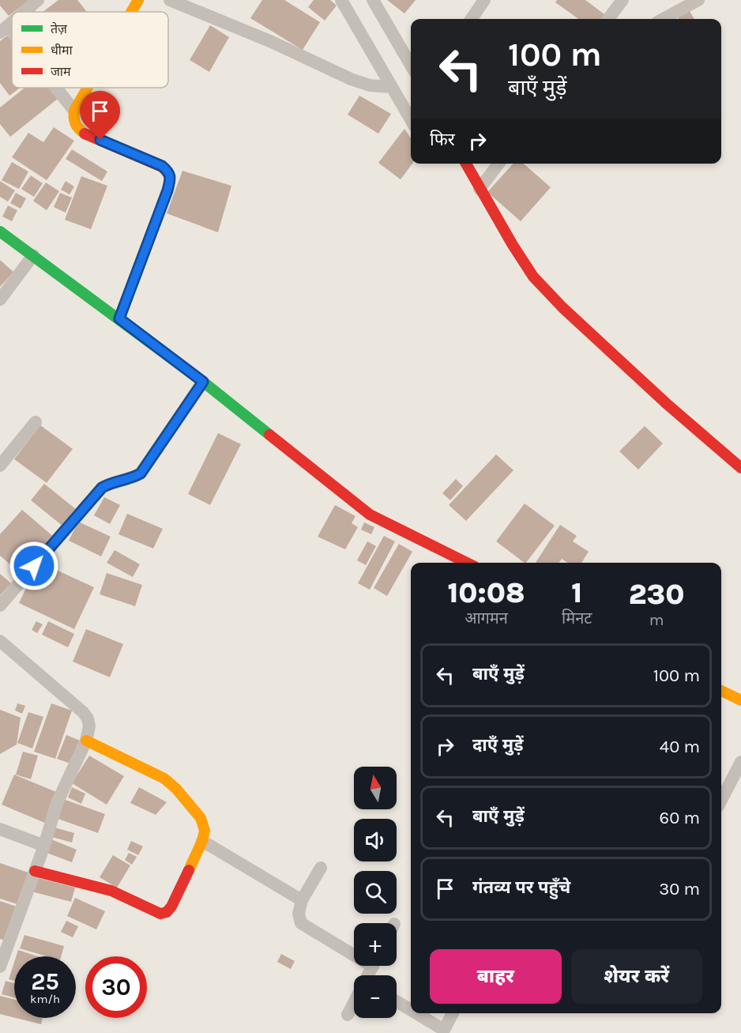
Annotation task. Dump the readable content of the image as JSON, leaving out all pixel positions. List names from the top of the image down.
{
  "legend": ["तेज़", "धीमा", "जाम"],
  "north": "top",
  "page": {
    "turn": ["100 m", "बाएँ मुड़ें"],
    "then": "फिर",
    "eta": [
      "10:08",
      "आगमन",
      "1",
      "मिनट",
      "230",
      "m"
    ],
    "list": [
      {
        "name": "बाएँ मुड़ें",
        "value": "100 m"
      },
      {
        "name": "दाएँ मुड़ें",
        "value": "40 m"
      },
      {
        "name": "बाएँ मुड़ें",
        "value": "60 m"
      },
      {
        "name": "गंतव्य पर पहुँचे",
        "value": "30 m"
      }
    ],
    "map_buttons": ["+", "−"],
    "buttons": ["बाहर", "शेयर करें"],
    "speed": "25 km/h",
    "limit": "30"
  }
}
